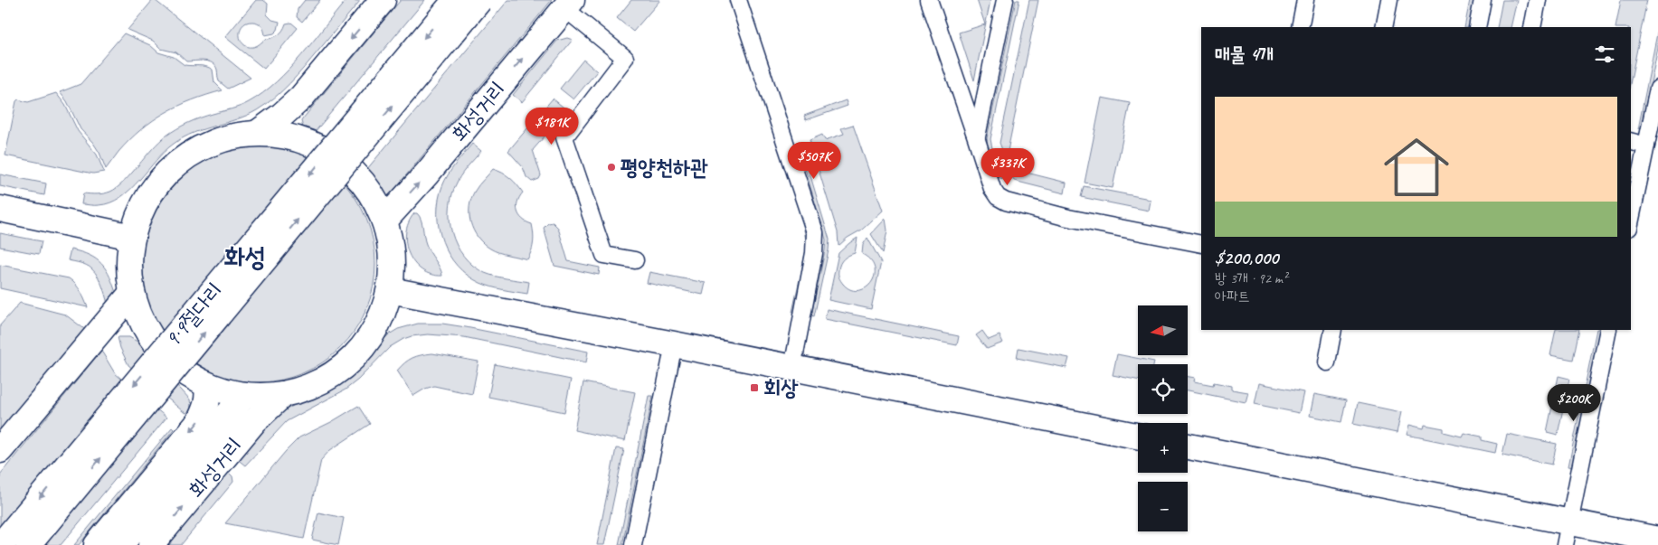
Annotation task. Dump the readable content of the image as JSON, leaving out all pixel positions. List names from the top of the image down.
{
  "streets": {
    "main road": ["화성거리", "9·9절다리"]
  },
  "districts": ["화성"],
  "places": {
    "other": ["평양천하관"],
    "transit": ["회상"]
  },
  "north": "left",
  "page": {
    "heading": "매물 4개",
    "list": [
      {
        "name": "$200,000",
        "note": "방 3개 · 92 m² · 아파트"
      }
    ],
    "price": [
      "$181K",
      "$507K",
      "$337K",
      "$200K"
    ],
    "map_buttons": ["+", "−"]
  }
}
